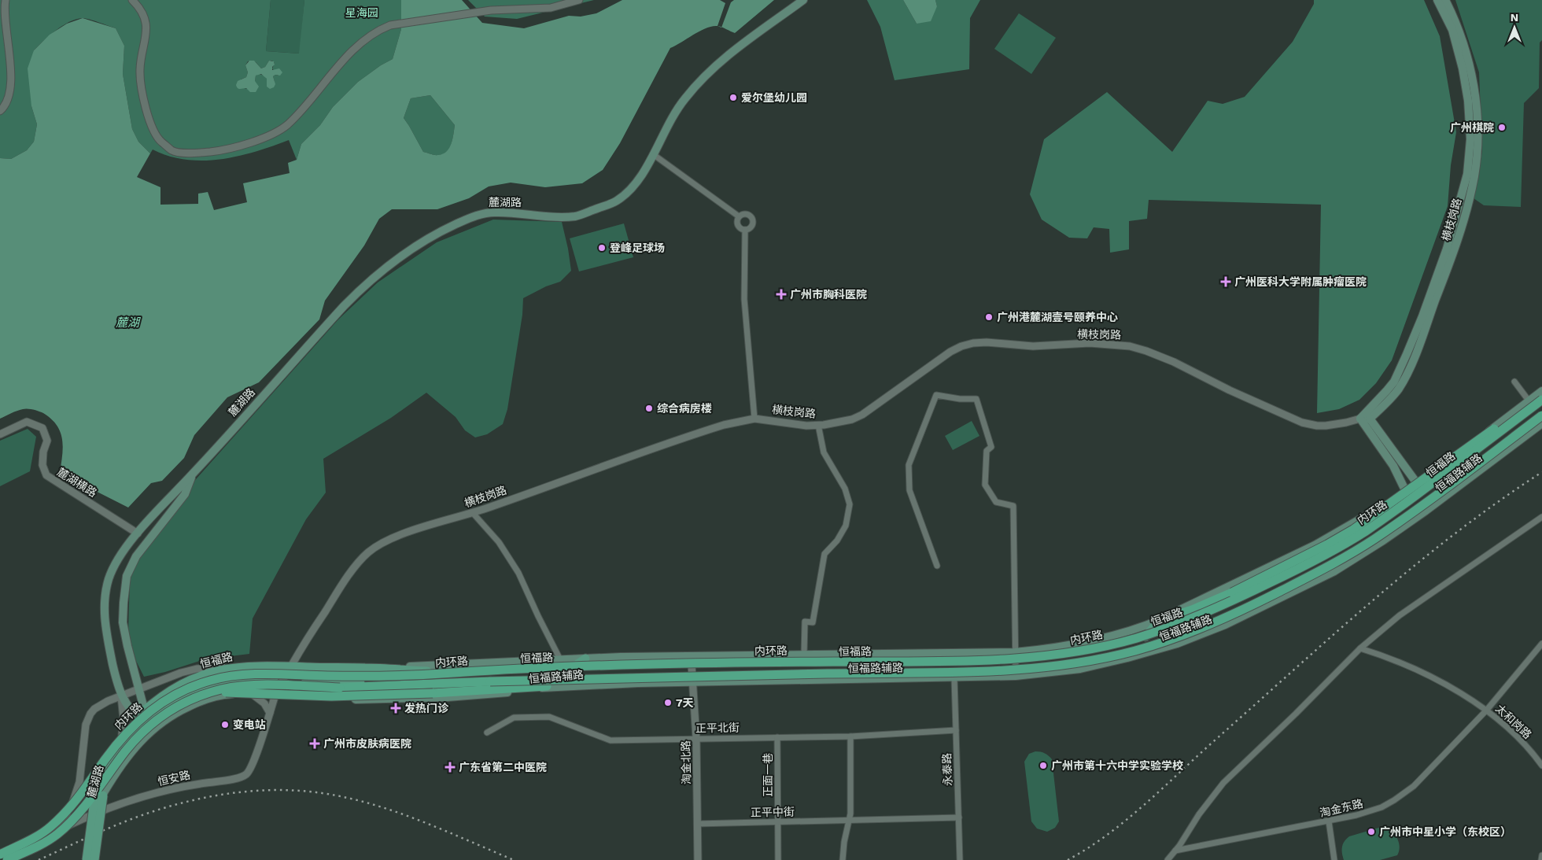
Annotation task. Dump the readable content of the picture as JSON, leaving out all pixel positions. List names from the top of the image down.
{
  "streets": {
    "highway": ["内环路"],
    "main road": [
      "麓湖路",
      "横枝岗路",
      "恒福路",
      "恒福路辅路"
    ],
    "street": [
      "麓湖横路",
      "太和岗路",
      "正平北街",
      "淘金北路",
      "永泰路",
      "正面一巷",
      "恒安路",
      "淘金东路",
      "正平中街"
    ]
  },
  "crossings": [
    ["麓湖路", "恒福路"],
    ["麓湖路", "恒福路辅路"],
    ["麓湖路", "麓湖横路"],
    ["横枝岗路", "恒福路"],
    ["横枝岗路", "恒安路"],
    ["恒福路", "恒福路辅路"],
    ["恒福路", "内环路"],
    ["恒福路", "淘金北路"],
    ["恒福路", "恒安路"],
    ["恒福路辅路", "淘金北路"],
    ["恒福路辅路", "永泰路"],
    ["恒福路辅路", "恒安路"],
    ["内环路", "恒安路"],
    ["太和岗路", "淘金东路"],
    ["正平北街", "淘金北路"],
    ["正平北街", "永泰路"],
    ["正平北街", "正面一巷"],
    ["淘金北路", "正平中街"],
    ["永泰路", "正平中街"],
    ["正面一巷", "正平中街"]
  ],
  "water": ["麓湖"],
  "parks": ["星海园"],
  "places": {
    "other": [
      "爱尔堡幼儿园",
      "广州棋院",
      "登峰足球场",
      "广州港麓湖壹号颐养中心",
      "综合病房楼",
      "7天",
      "变电站",
      "广州市第十六中学实验学校",
      "广州市中星小学（东校区）"
    ],
    "health": [
      "广州医科大学附属肿瘤医院",
      "广州市胸科医院",
      "发热门诊",
      "广州市皮肤病医院",
      "广东省第二中医院"
    ]
  },
  "north": "top"
}
